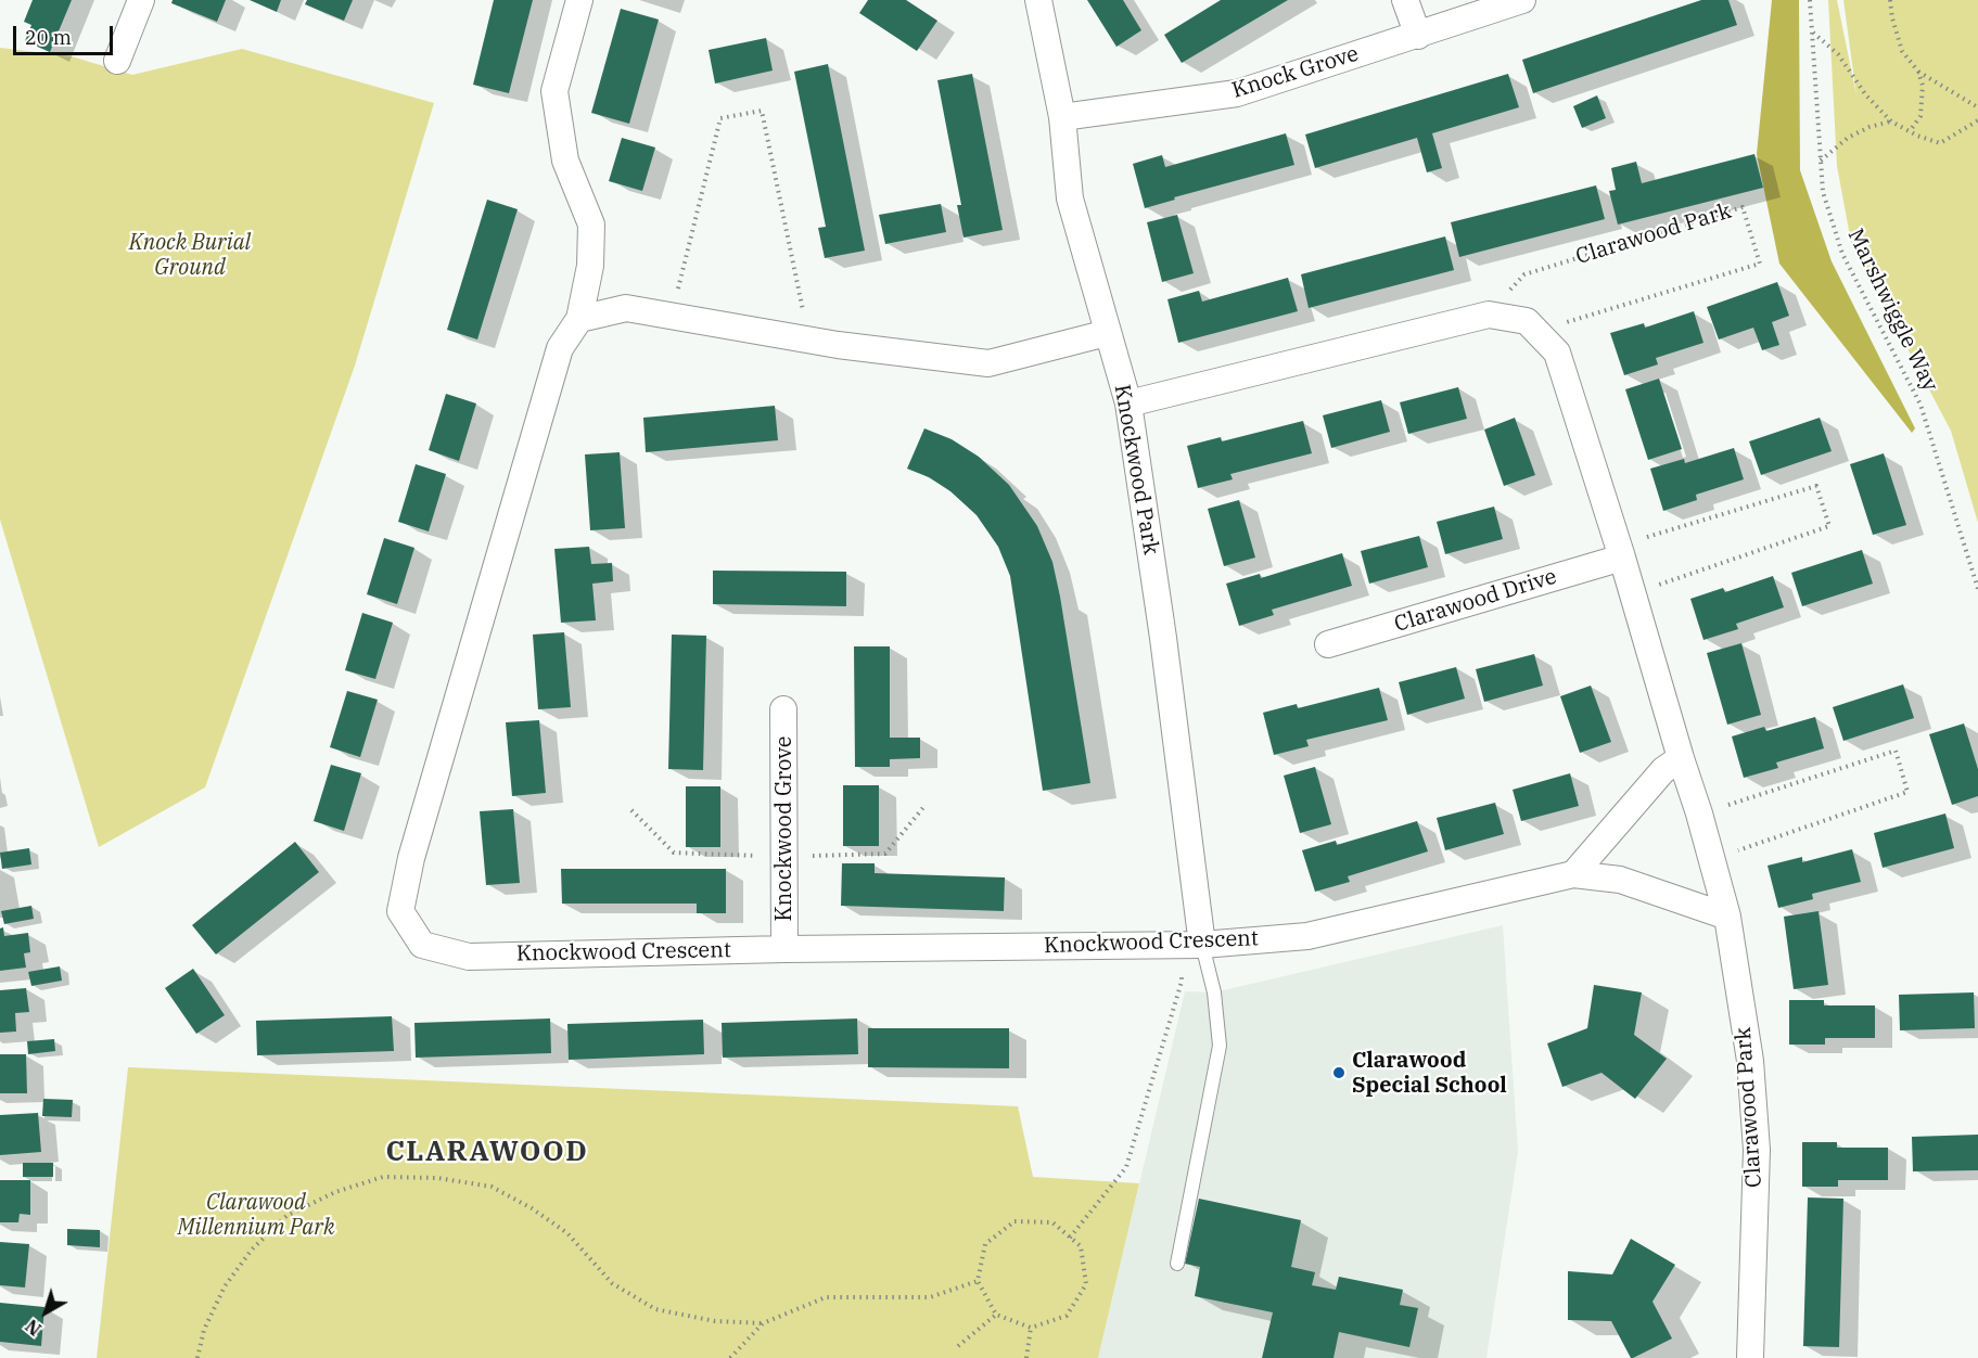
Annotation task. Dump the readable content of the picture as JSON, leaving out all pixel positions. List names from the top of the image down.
{
  "streets": {
    "street": [
      "Knock Grove",
      "Clarawood Park",
      "Knockwood Park",
      "Clarawood Drive",
      "Knockwood Grove",
      "Knockwood Crescent"
    ],
    "path": ["Marshwiggle Way"]
  },
  "crossings": [
    ["Knock Grove", "Knockwood Park"],
    ["Clarawood Park", "Knockwood Park"],
    ["Clarawood Park", "Clarawood Drive"],
    ["Clarawood Park", "Knockwood Crescent"],
    ["Knockwood Park", "Knockwood Crescent"],
    ["Knockwood Grove", "Knockwood Crescent"]
  ],
  "districts": ["CLARAWOOD"],
  "parks": ["Knock Burial Ground", "Clarawood Millennium Park"],
  "places": ["Clarawood Special School"],
  "scale_bar": "20 m",
  "north": "bottom left"
}
